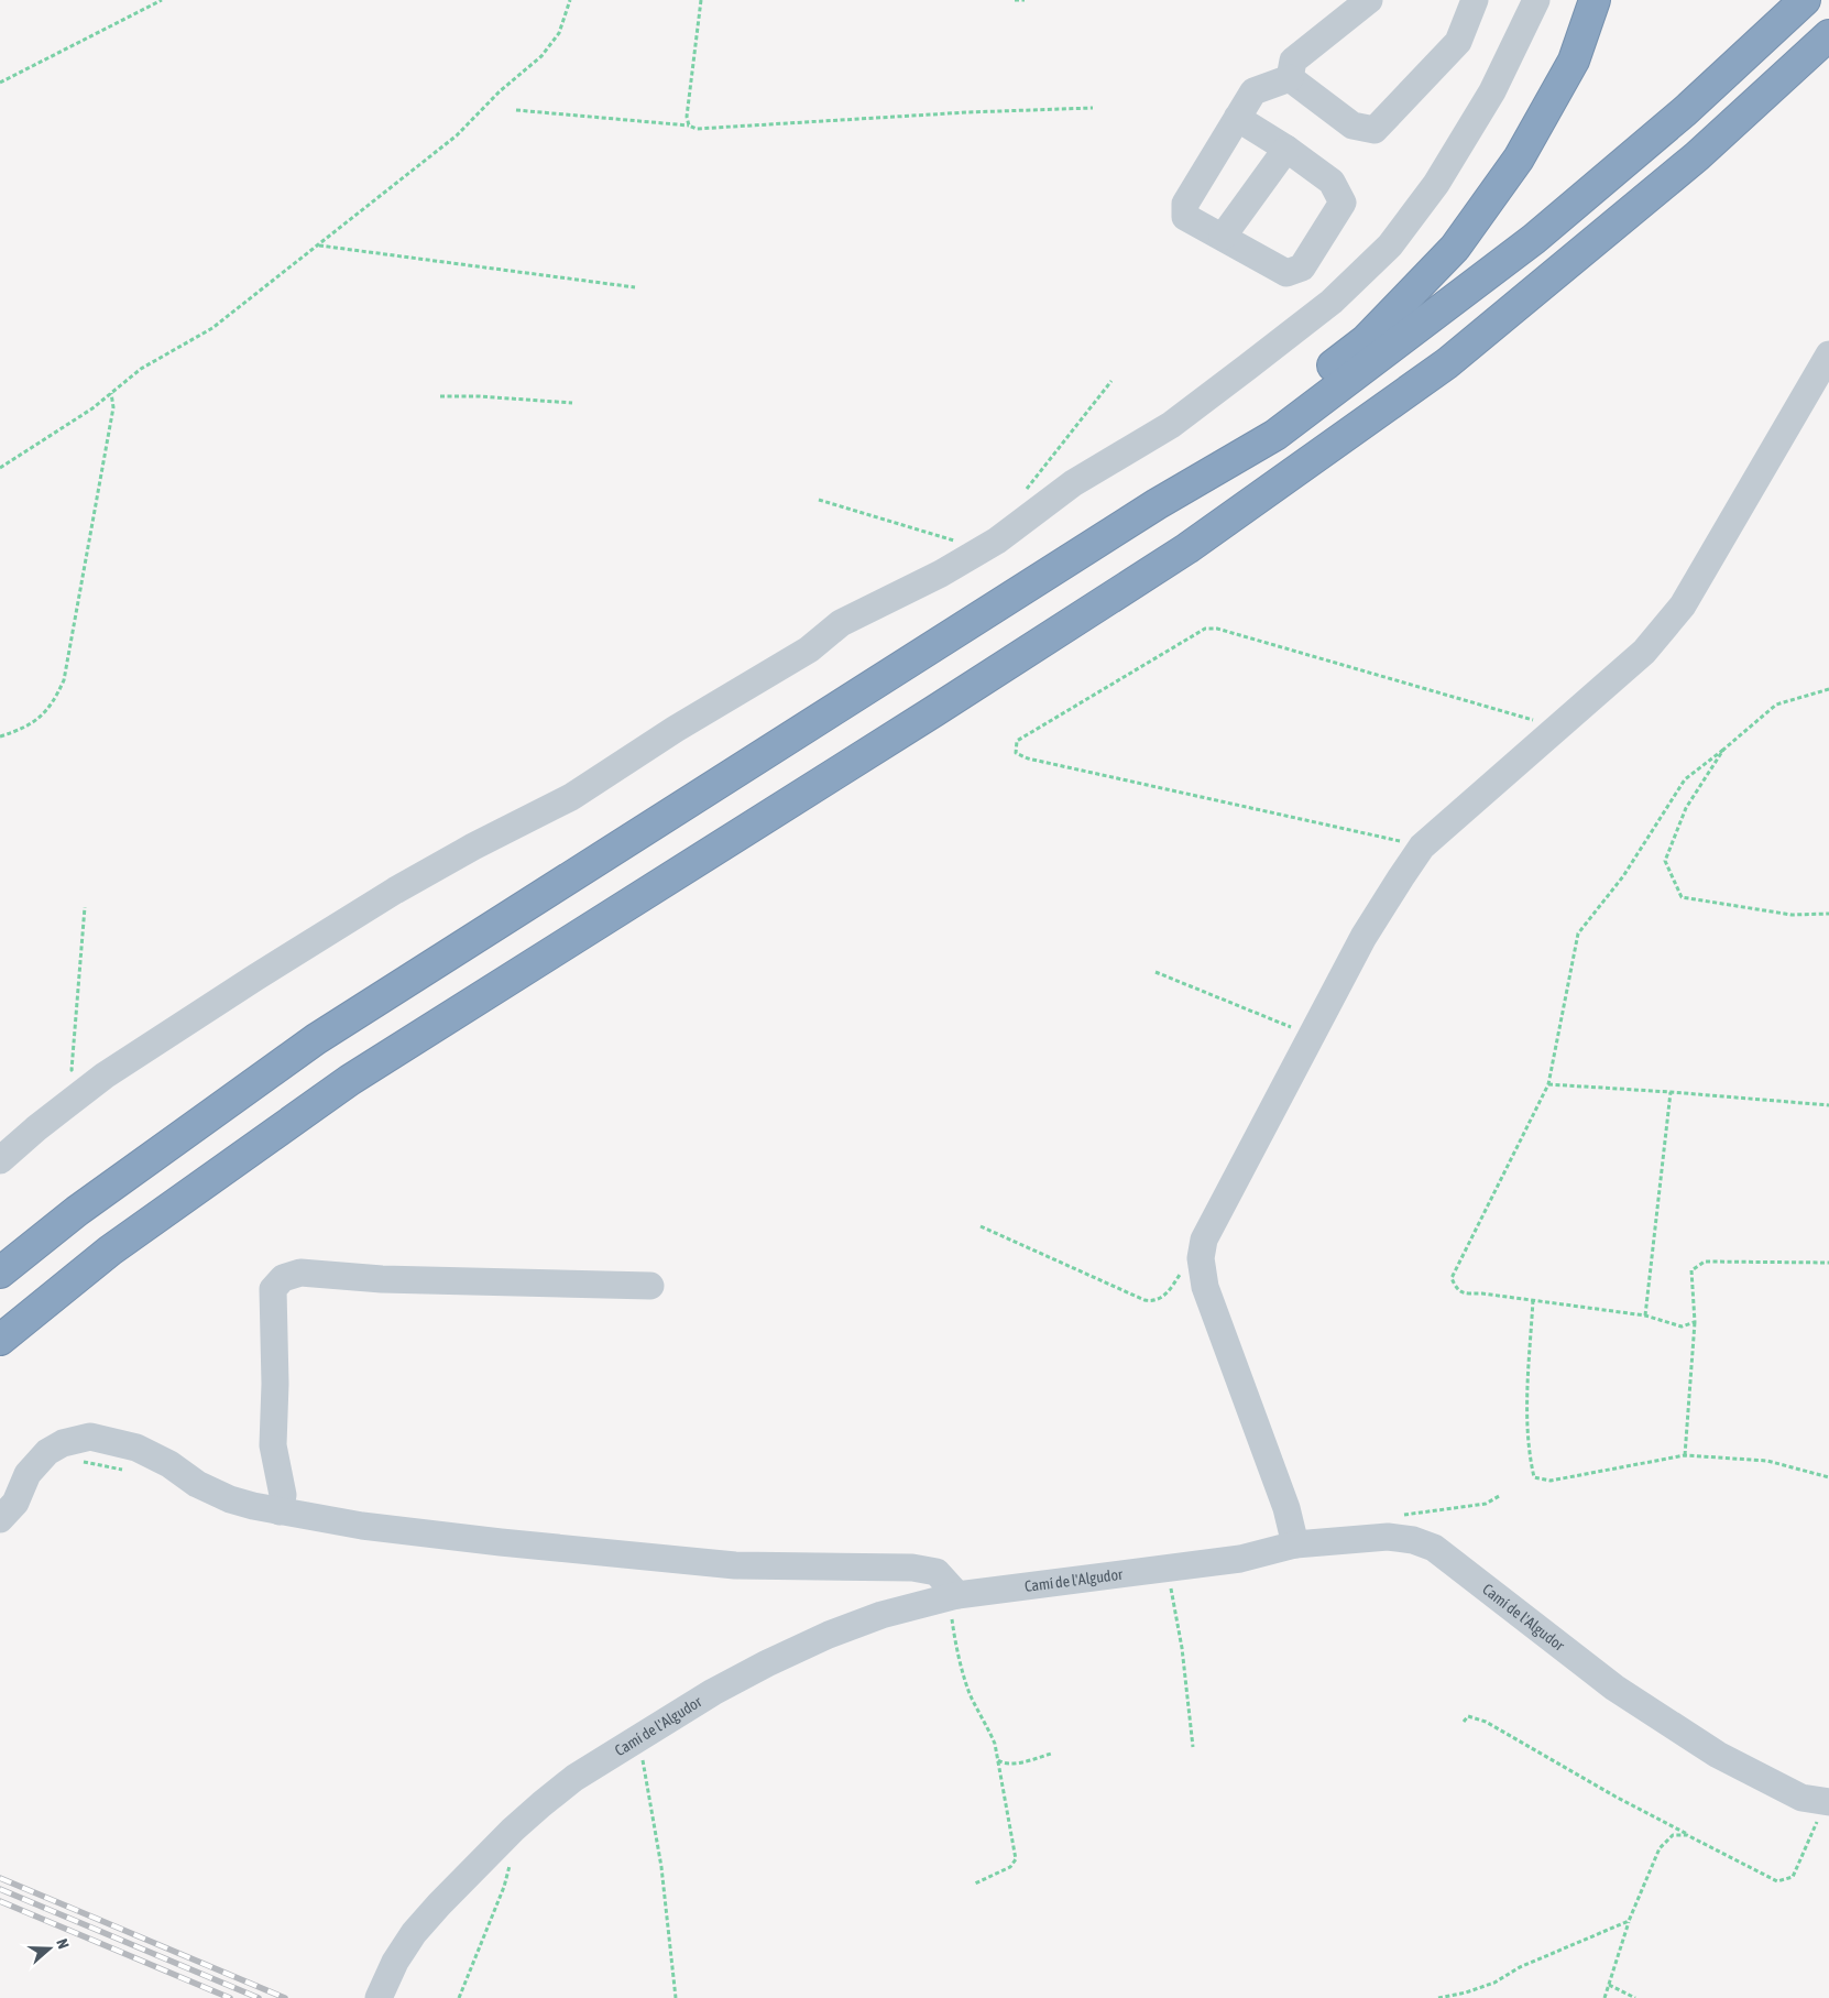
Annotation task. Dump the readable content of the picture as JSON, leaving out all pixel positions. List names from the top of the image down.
{
  "streets": {
    "street": ["Camí de l'Algudor"]
  },
  "north": "right"
}
